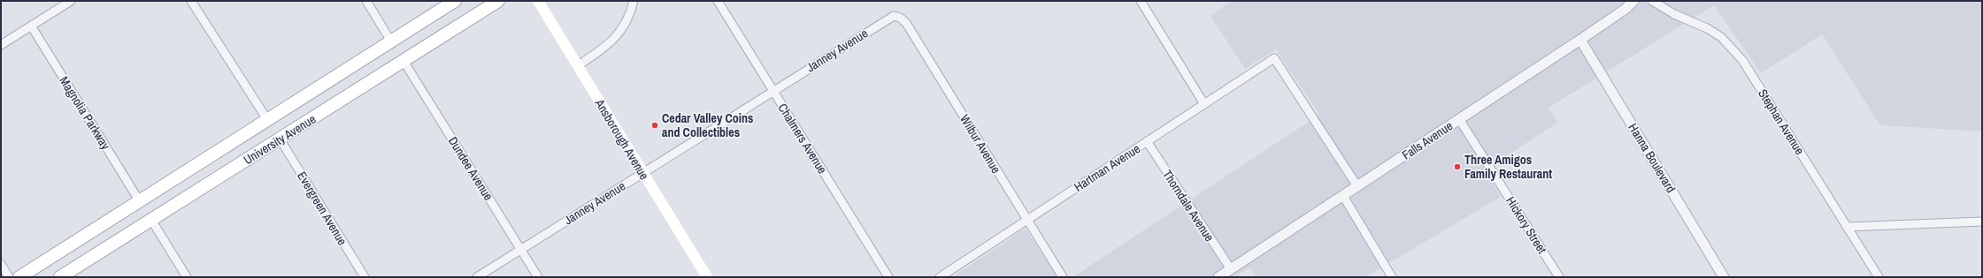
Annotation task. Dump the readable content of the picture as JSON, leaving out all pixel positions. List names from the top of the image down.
{
  "streets": {
    "main road": ["University Avenue", "Ansborough Avenue"],
    "street": [
      "Janney Avenue",
      "Magnolia Parkway",
      "Stephan Avenue",
      "Chalmers Avenue",
      "Falls Avenue",
      "Wilbur Avenue",
      "Hanna Boulevard",
      "Hartman Avenue",
      "Dundee Avenue",
      "Thorndale Avenue",
      "Evergreen Avenue",
      "Hickory Street"
    ]
  },
  "crossings": [
    ["Janney Avenue", "Chalmers Avenue"],
    ["Janney Avenue", "Ansborough Avenue"],
    ["Janney Avenue", "Wilbur Avenue"],
    ["Janney Avenue", "Dundee Avenue"],
    ["Magnolia Parkway", "University Avenue"],
    ["University Avenue", "Dundee Avenue"],
    ["University Avenue", "Evergreen Avenue"],
    ["Falls Avenue", "Hanna Boulevard"],
    ["Falls Avenue", "Hartman Avenue"],
    ["Falls Avenue", "Thorndale Avenue"],
    ["Falls Avenue", "Hickory Street"],
    ["Wilbur Avenue", "Hartman Avenue"],
    ["Hartman Avenue", "Thorndale Avenue"]
  ],
  "places": ["Cedar Valley Coins and Collectibles", "Three Amigos Family Restaurant"]
}
